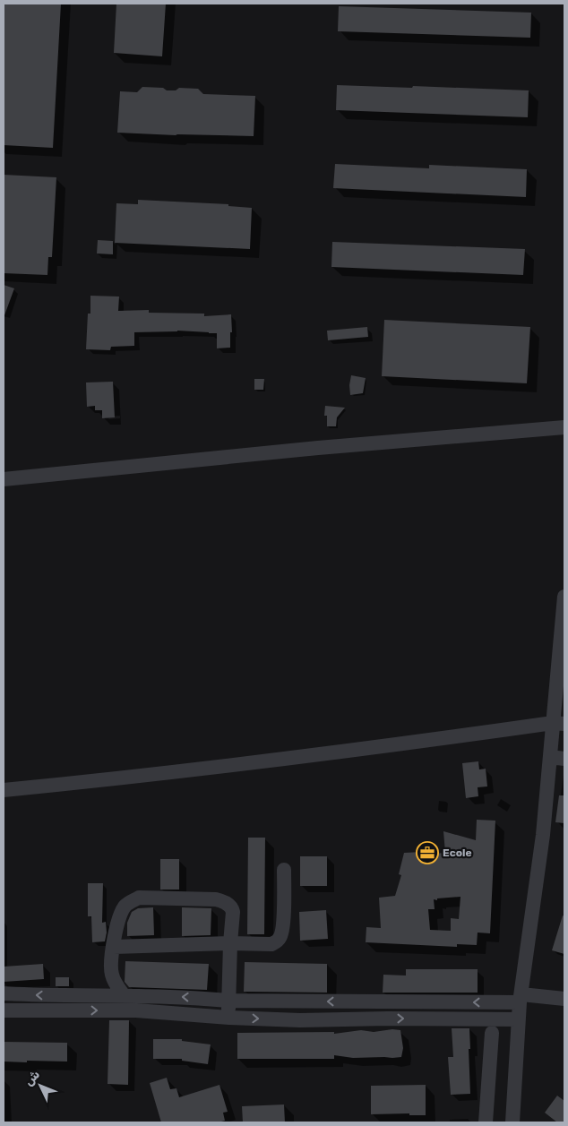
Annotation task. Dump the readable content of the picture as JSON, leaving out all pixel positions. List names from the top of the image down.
{
  "places": {
    "office": ["Ecole"]
  },
  "north": "top left"
}
